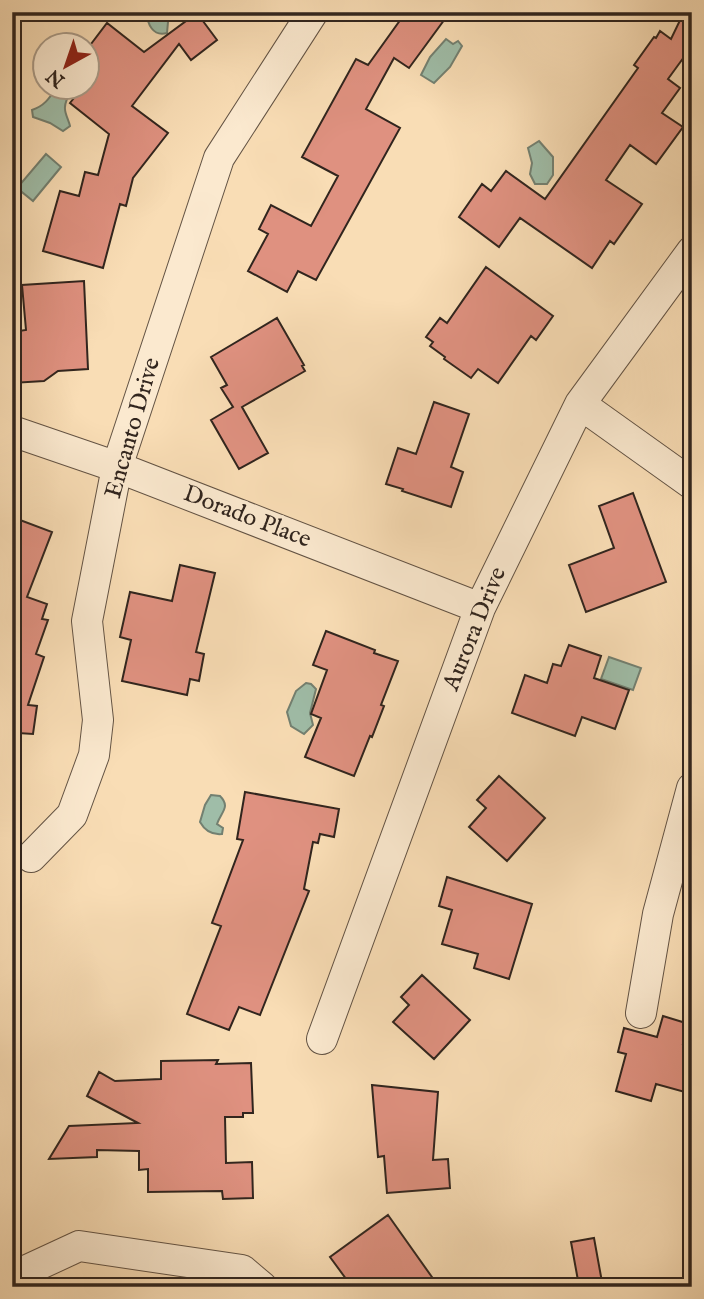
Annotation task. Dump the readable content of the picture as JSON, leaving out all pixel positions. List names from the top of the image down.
{
  "streets": {
    "street": ["Encanto Drive", "Dorado Place", "Aurora Drive"]
  },
  "crossings": [
    ["Encanto Drive", "Dorado Place"],
    ["Dorado Place", "Aurora Drive"]
  ],
  "north": "bottom left"
}
